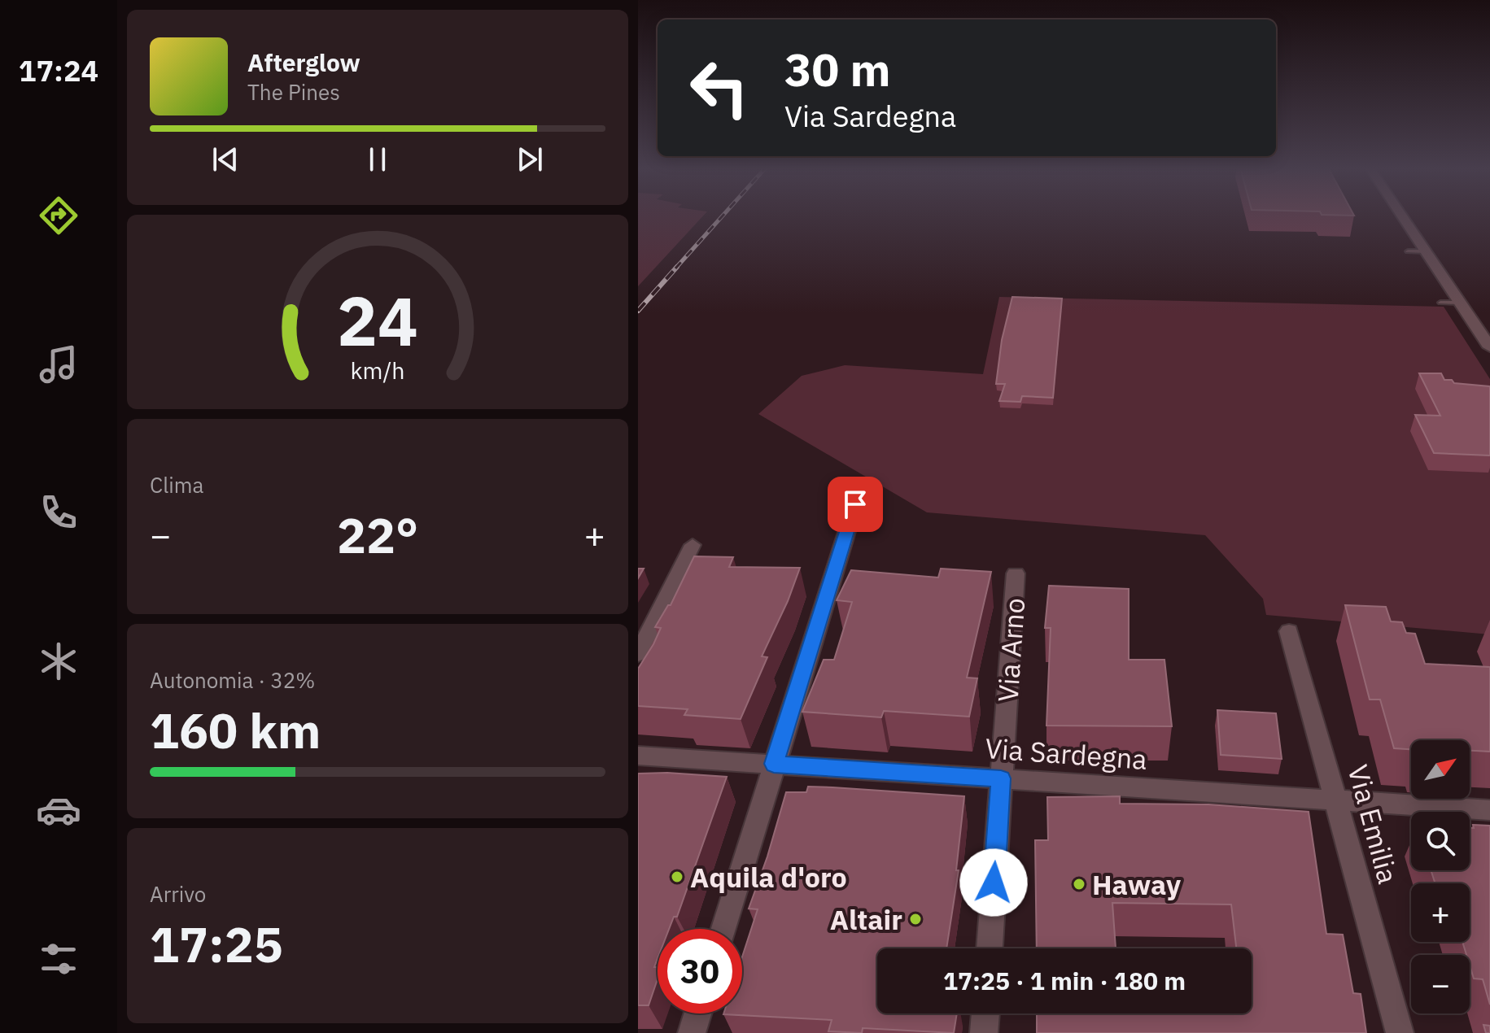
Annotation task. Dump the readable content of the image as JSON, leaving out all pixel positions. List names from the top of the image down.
{
  "streets": {
    "street": ["Via Arno", "Via Sardegna", "Via Emilia"]
  },
  "crossings": [
    ["Via Arno", "Via Sardegna"],
    ["Via Sardegna", "Via Emilia"]
  ],
  "places": ["Aquila d'oro", "Haway", "Altair"],
  "north": "top right",
  "page": {
    "tabs": "17:24",
    "turn": ["30 m", "Via Sardegna"],
    "song": ["Afterglow", "The Pines"],
    "tile": [
      "Clima",
      ["Autonomia · 32%", "160 km"],
      ["Arrivo", "17:25"]
    ],
    "heat": ["−", "22°", "+"],
    "map_buttons": ["+", "−"],
    "limit": "30",
    "trip": "17:25 · 1 min · 180 m",
    "gauge": ["24", "km/h"]
  }
}
